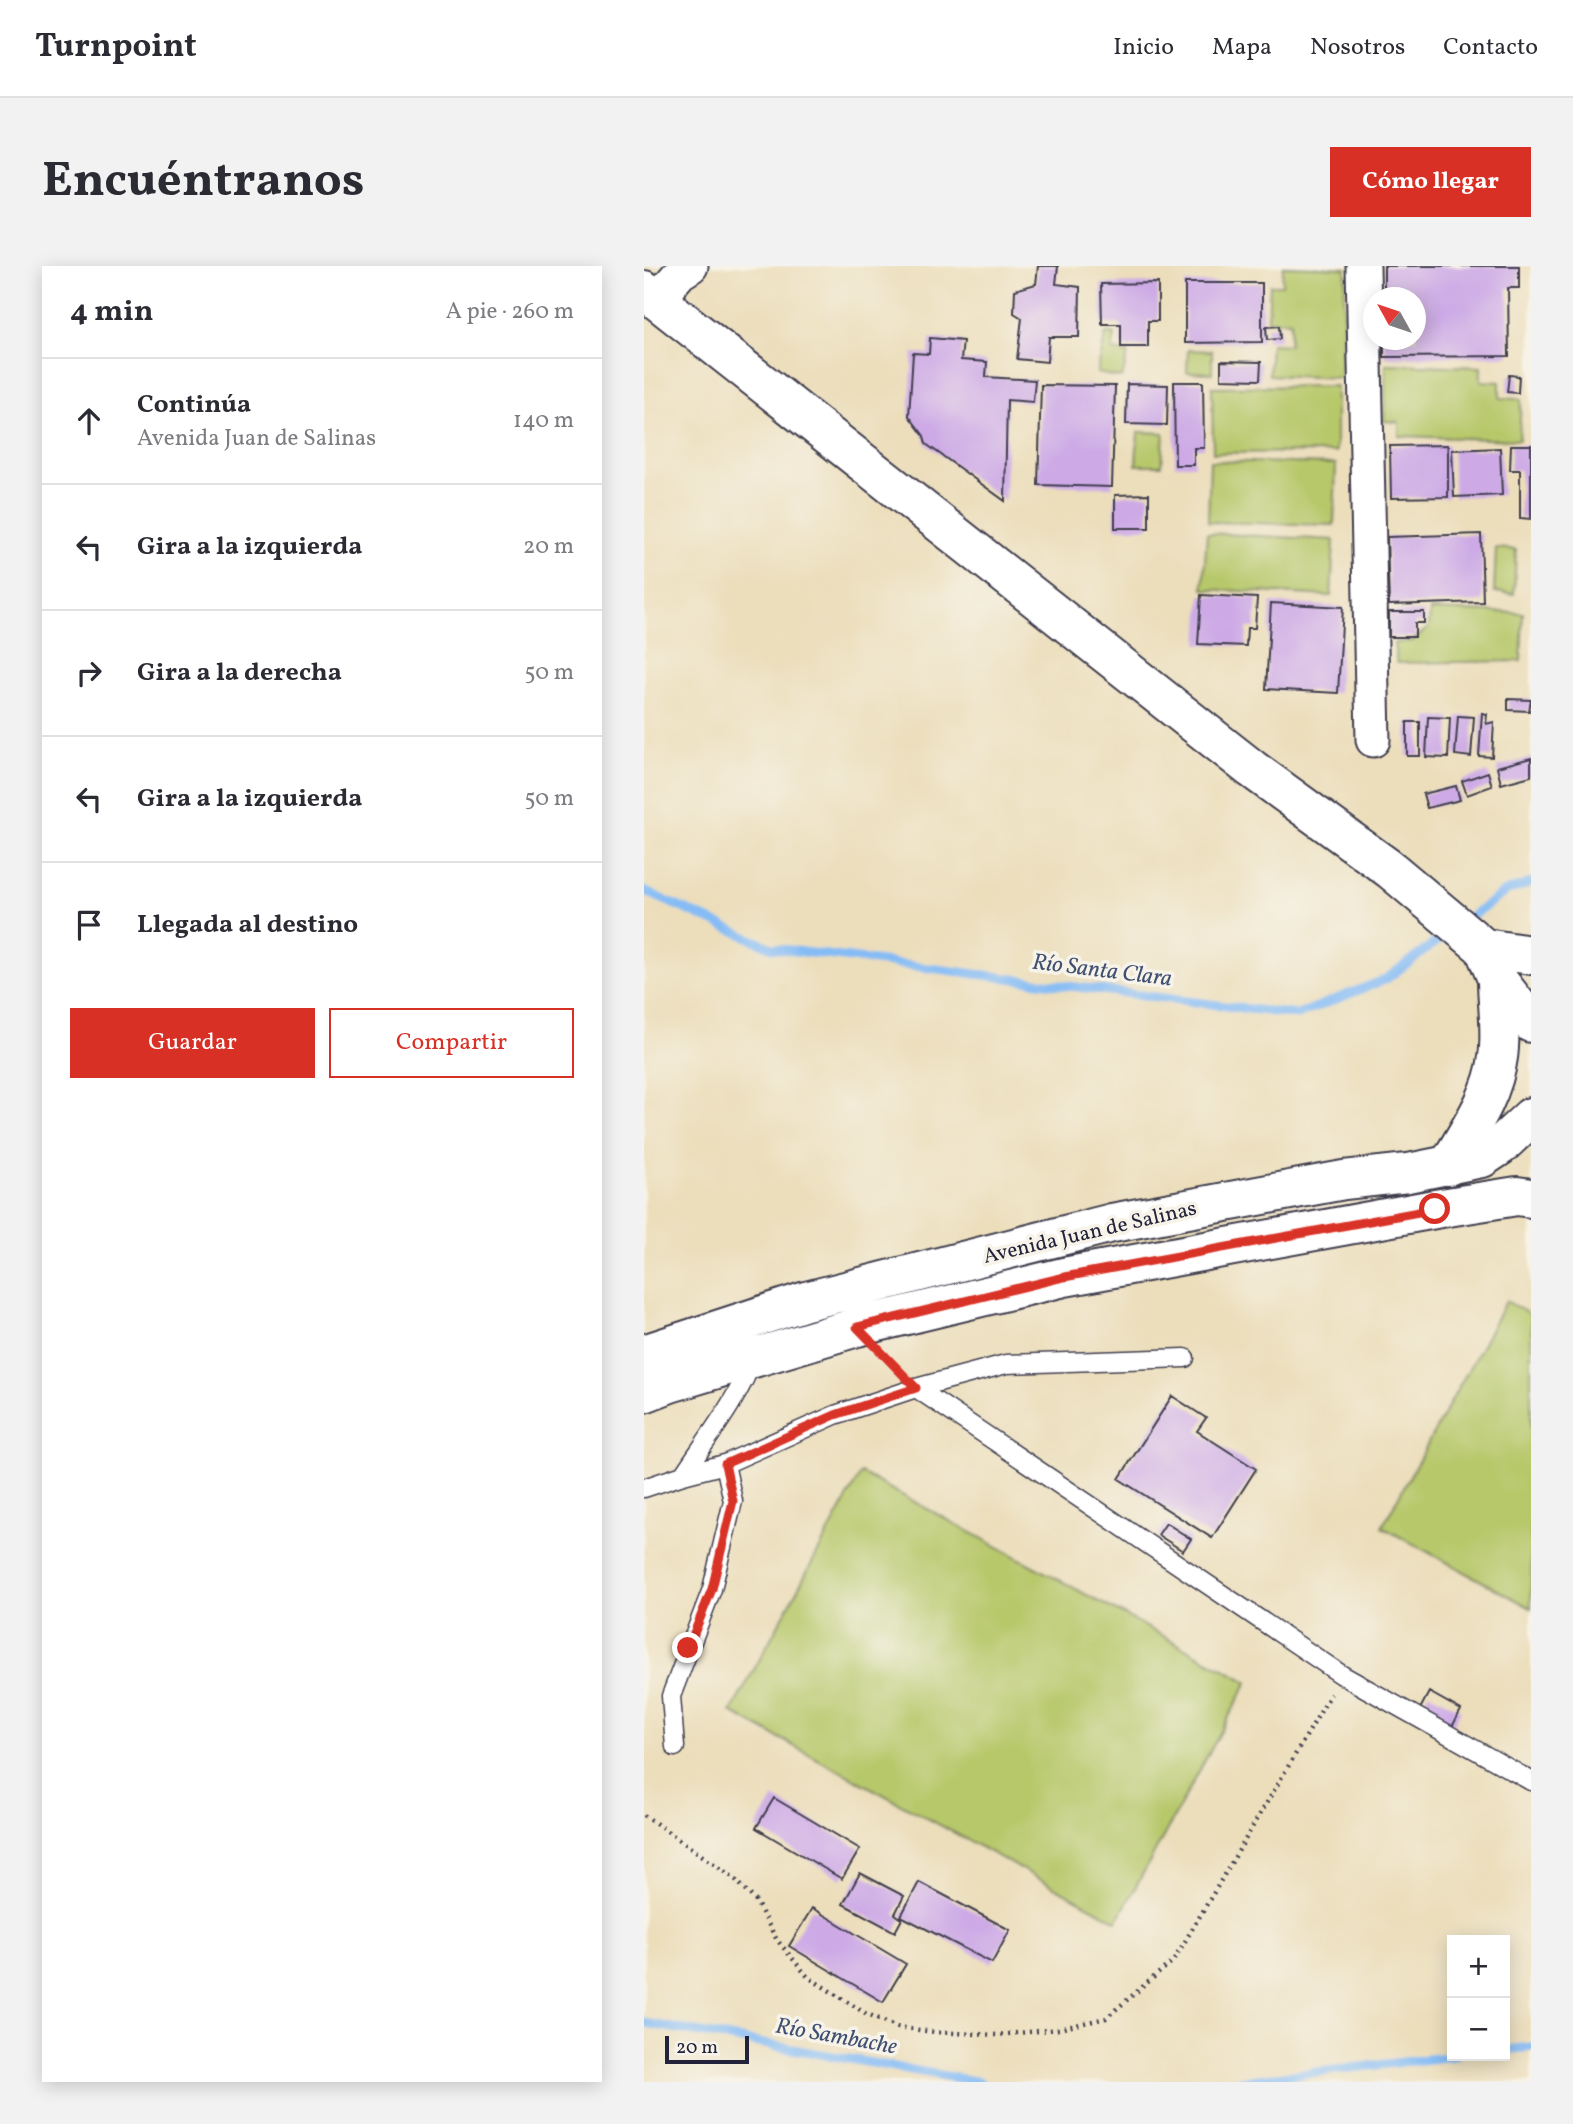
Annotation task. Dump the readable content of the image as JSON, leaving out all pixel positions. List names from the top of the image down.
{
  "streets": {
    "main road": ["Avenida Juan de Salinas"]
  },
  "water": ["Río Santa Clara", "Río Sambache"],
  "scale_bar": "20 m",
  "north": "top left",
  "page": {
    "header": "Turnpoint",
    "nav": [
      "Inicio",
      "Mapa",
      "Nosotros",
      "Contacto"
    ],
    "buttons": [
      "Cómo llegar",
      ["Guardar", "Compartir"]
    ],
    "title": "Encuéntranos",
    "heading": ["4 min", "A pie · 260 m"],
    "list": [
      ["Continúa", "Avenida Juan de Salinas", "140 m"],
      ["Gira a la izquierda", "20 m"],
      ["Gira a la derecha", "50 m"],
      ["Gira a la izquierda", "50 m"],
      "Llegada al destino"
    ],
    "map_buttons": ["+", "−"],
    "scale": "20 m"
  }
}
